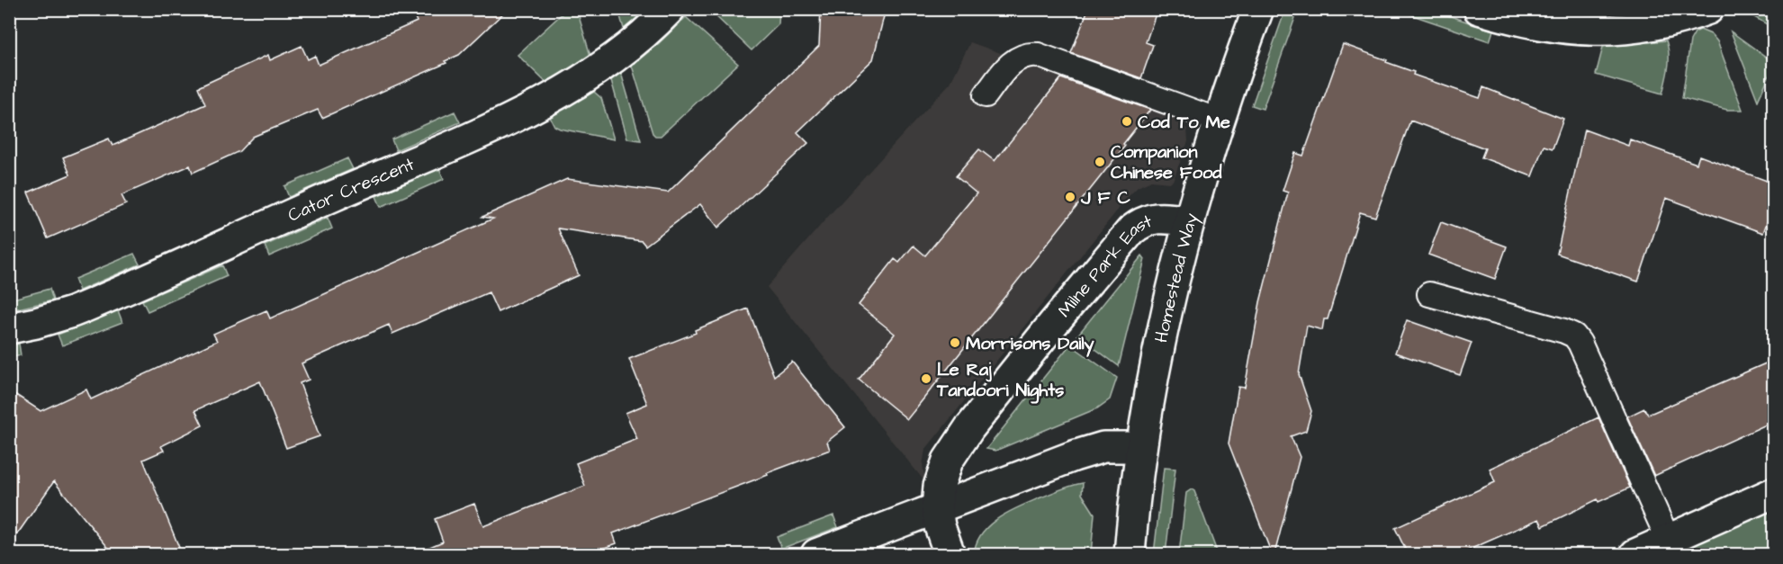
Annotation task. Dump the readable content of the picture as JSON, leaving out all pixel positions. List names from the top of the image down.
{
  "streets": {
    "street": ["Cator Crescent", "Milne Park East", "Homestead Way"]
  },
  "crossings": [
    ["Milne Park East", "Homestead Way"]
  ],
  "places": [
    "Cod To Me",
    "Companion Chinese Food",
    "J F C",
    "Morrisons Daily",
    "Le Raj Tandoori Nights"
  ]
}
